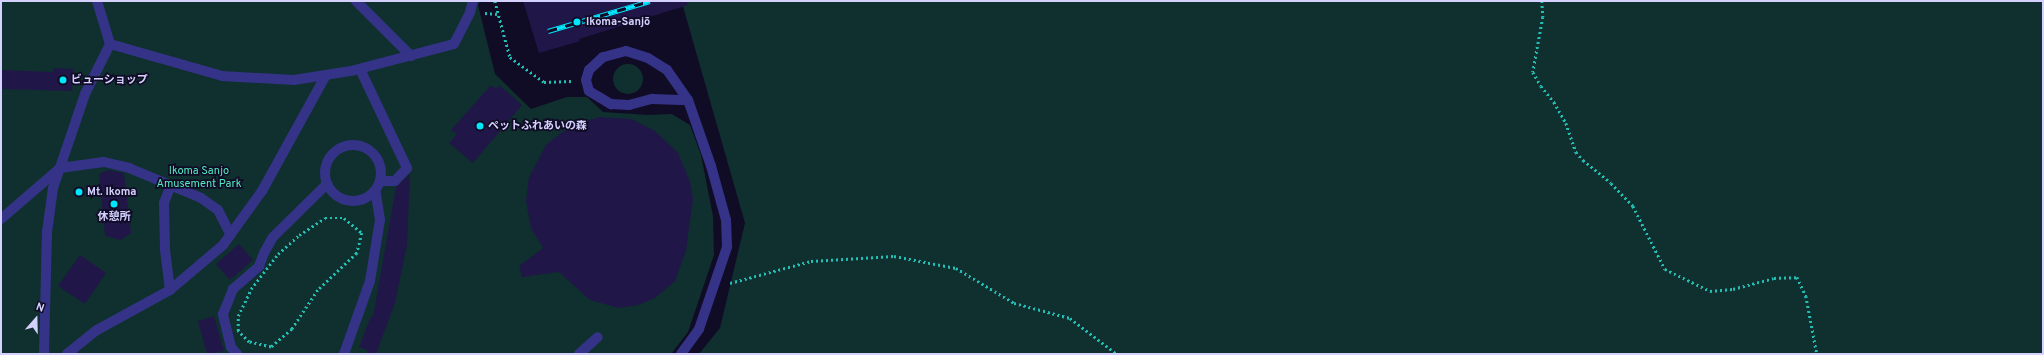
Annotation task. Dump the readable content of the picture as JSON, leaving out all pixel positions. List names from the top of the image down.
{
  "parks": ["Ikoma Sanjo Amusement Park"],
  "places": [
    "Ikoma-Sanjō",
    "ビューショップ",
    "ペットふれあいの森",
    "Mt. Ikoma",
    "休憩所"
  ],
  "north": "top"
}
